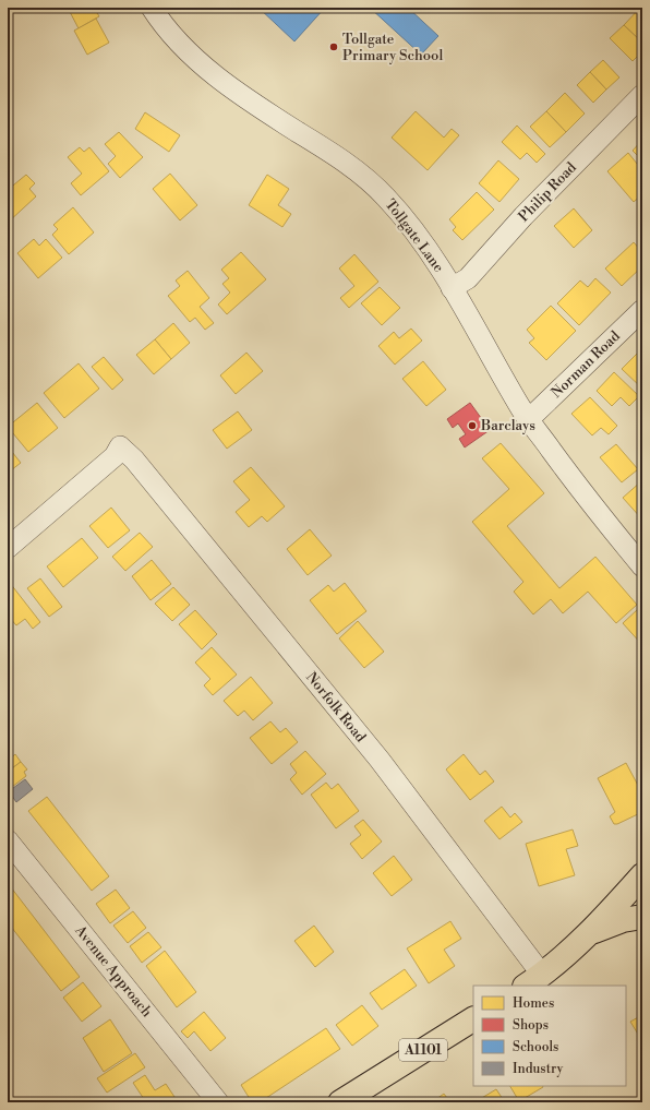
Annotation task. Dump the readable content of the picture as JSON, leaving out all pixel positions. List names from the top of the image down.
{
  "streets": {
    "main road": ["A1101"],
    "street": [
      "Philip Road",
      "Tollgate Lane",
      "Norman Road",
      "Norfolk Road",
      "Avenue Approach"
    ]
  },
  "crossings": [
    ["Philip Road", "Tollgate Lane"],
    ["Tollgate Lane", "Norman Road"]
  ],
  "places": ["Tollgate Primary School", "Barclays"],
  "legend": [
    "Homes",
    "Shops",
    "Schools",
    "Industry"
  ]
}
